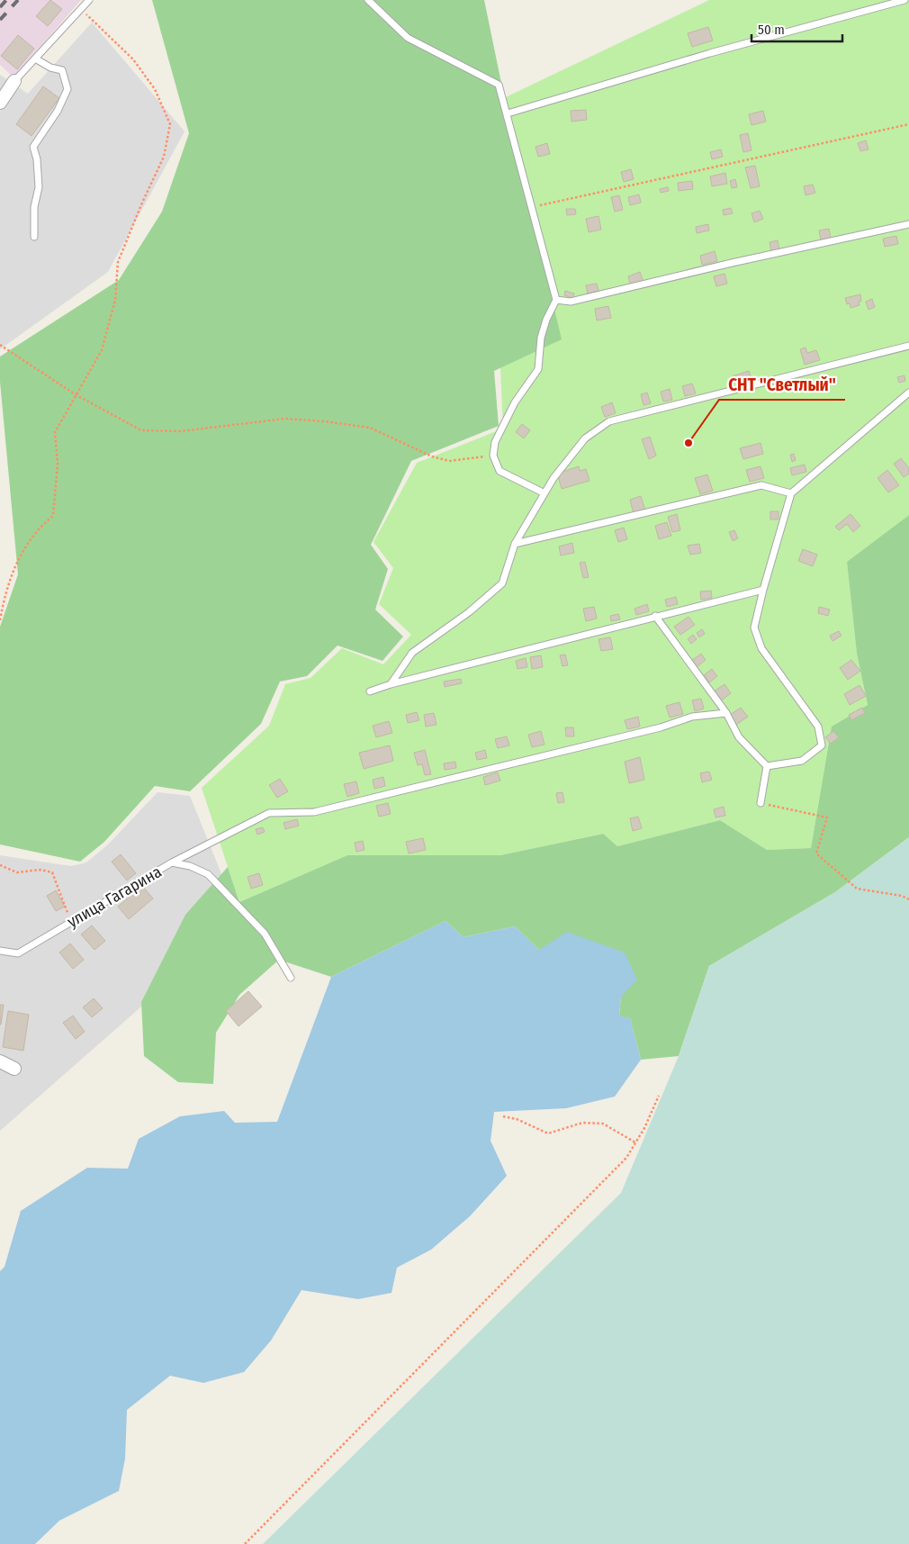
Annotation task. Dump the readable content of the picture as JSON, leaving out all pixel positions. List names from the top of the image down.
{
  "streets": {
    "lane": ["улица Гагарина"]
  },
  "places": ["СНТ \"Светлый\""],
  "scale_bar": "50 m"
}
